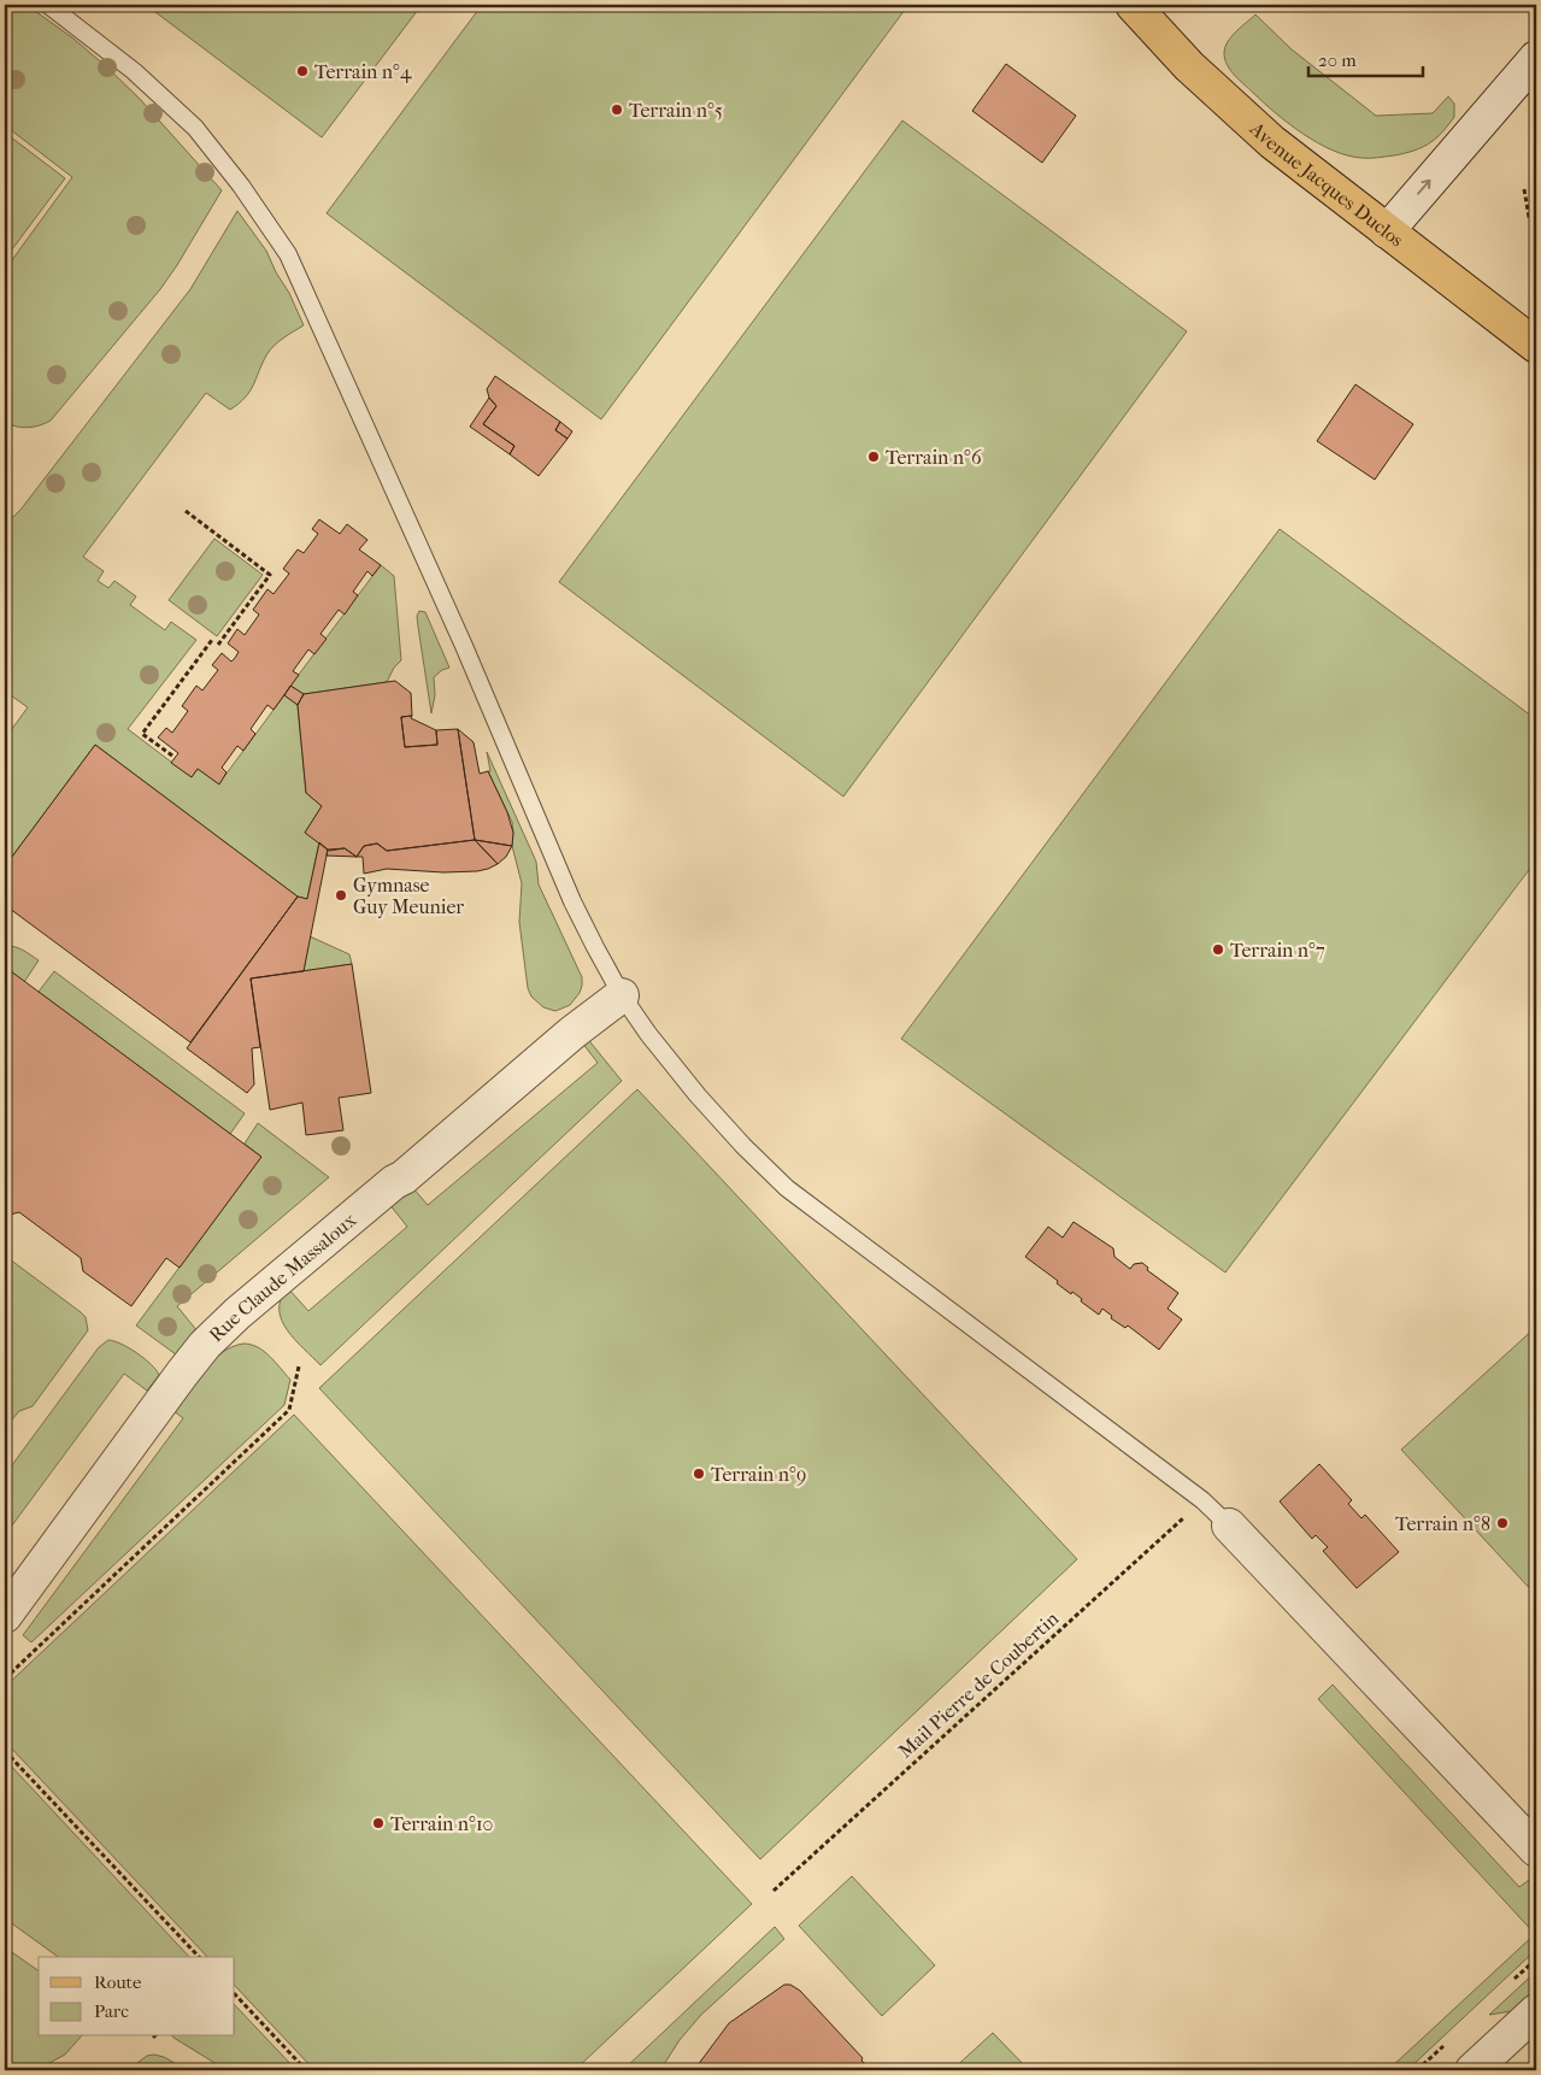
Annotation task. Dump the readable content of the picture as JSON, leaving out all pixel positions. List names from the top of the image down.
{
  "streets": {
    "main road": ["Avenue Jacques Duclos"],
    "street": ["Rue Claude Massaloux"],
    "path": ["Mail Pierre de Coubertin"]
  },
  "places": [
    "Terrain n°4",
    "Terrain n°5",
    "Terrain n°6",
    "Gymnase Guy Meunier",
    "Terrain n°7",
    "Terrain n°9",
    "Terrain n°8",
    "Terrain n°10"
  ],
  "legend": ["Route", "Parc"],
  "scale_bar": "20 m"
}
